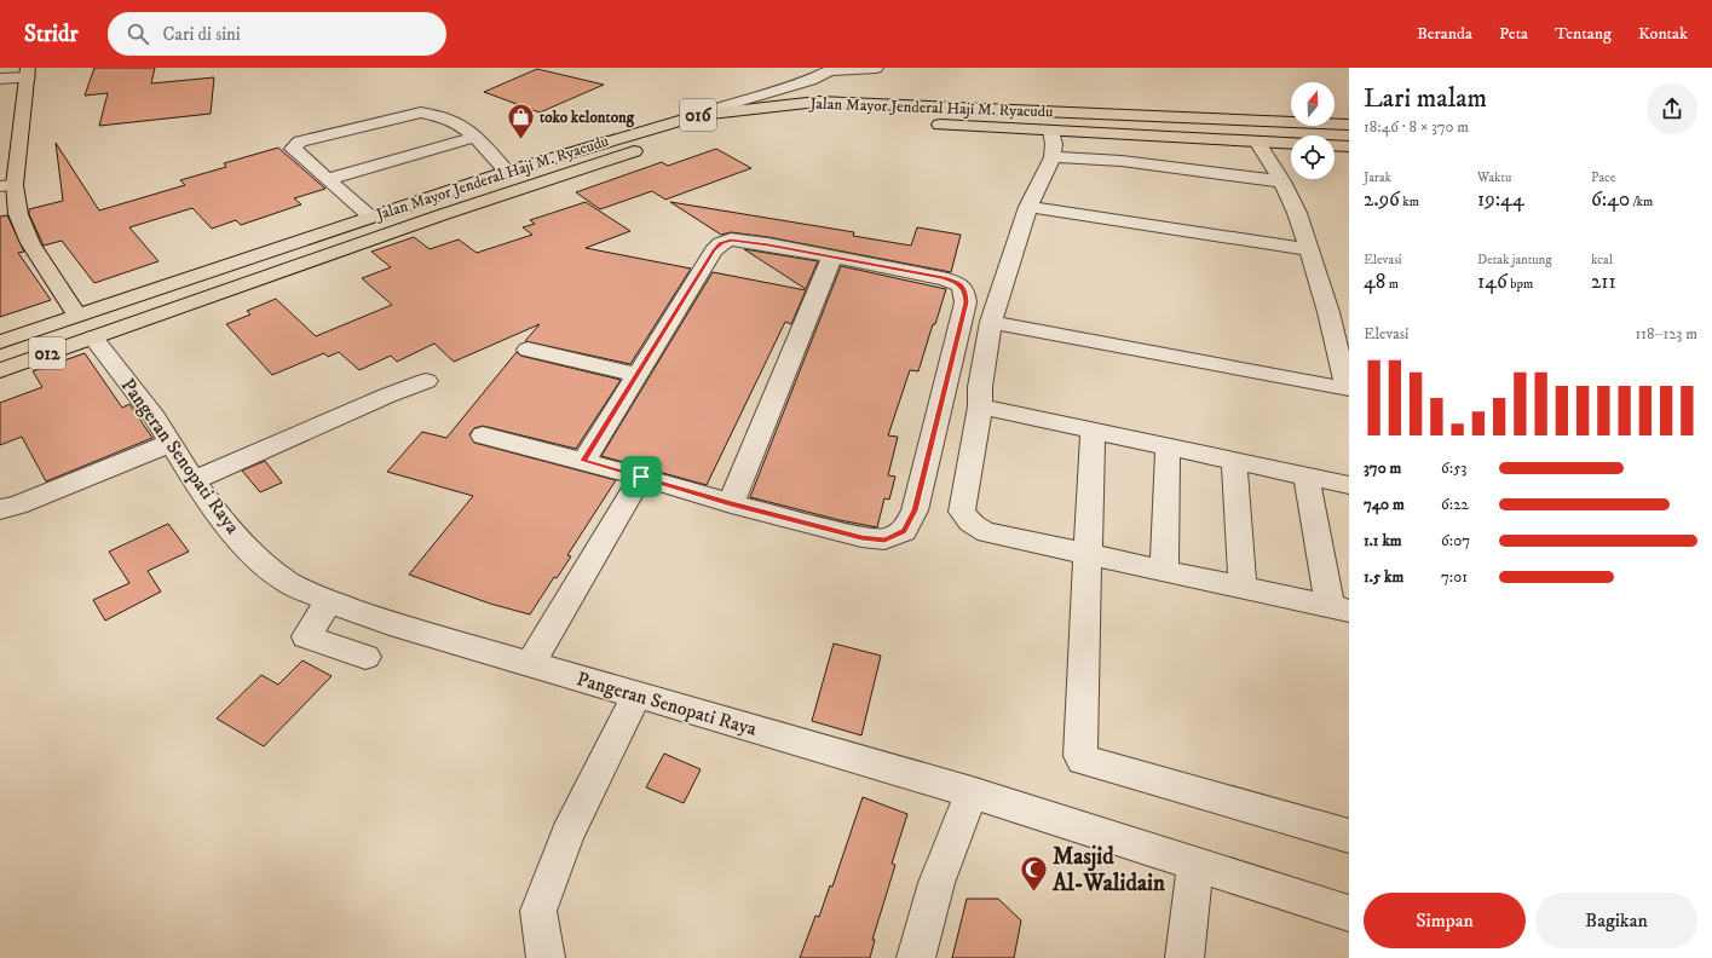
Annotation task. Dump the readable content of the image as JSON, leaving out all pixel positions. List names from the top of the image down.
{
  "streets": {
    "main road": ["Jalan Mayor Jenderal Haji M. Ryacudu", "016", "012"],
    "street": ["Pangeran Senopati Raya"]
  },
  "crossings": [
    ["Jalan Mayor Jenderal Haji M. Ryacudu", "Pangeran Senopati Raya"]
  ],
  "places": {
    "shop": ["toko kelontong"],
    "mosque": ["Masjid Al-Walidain"]
  },
  "north": "top",
  "page": {
    "header": "Stridr",
    "search": "Cari di sini",
    "nav": [
      "Beranda",
      "Peta",
      "Tentang",
      "Kontak"
    ],
    "heading": ["Lari malam", "18:46 · 8 × 370 m"],
    "stats": [
      ["Jarak", "2.96 km"],
      ["Waktu", "19:44"],
      ["Pace", "6:40 /km"],
      ["Elevasi", "48 m"],
      ["Detak jantung", "146 bpm"],
      ["kcal", "211"]
    ],
    "chart": ["Elevasi", "118–123 m"],
    "list": [
      {
        "name": "370 m",
        "note": "6:53"
      },
      {
        "name": "740 m",
        "note": "6:22"
      },
      {
        "name": "1.1 km",
        "note": "6:07"
      },
      {
        "name": "1.5 km",
        "note": "7:01"
      }
    ],
    "buttons": ["Simpan", "Bagikan"]
  }
}
